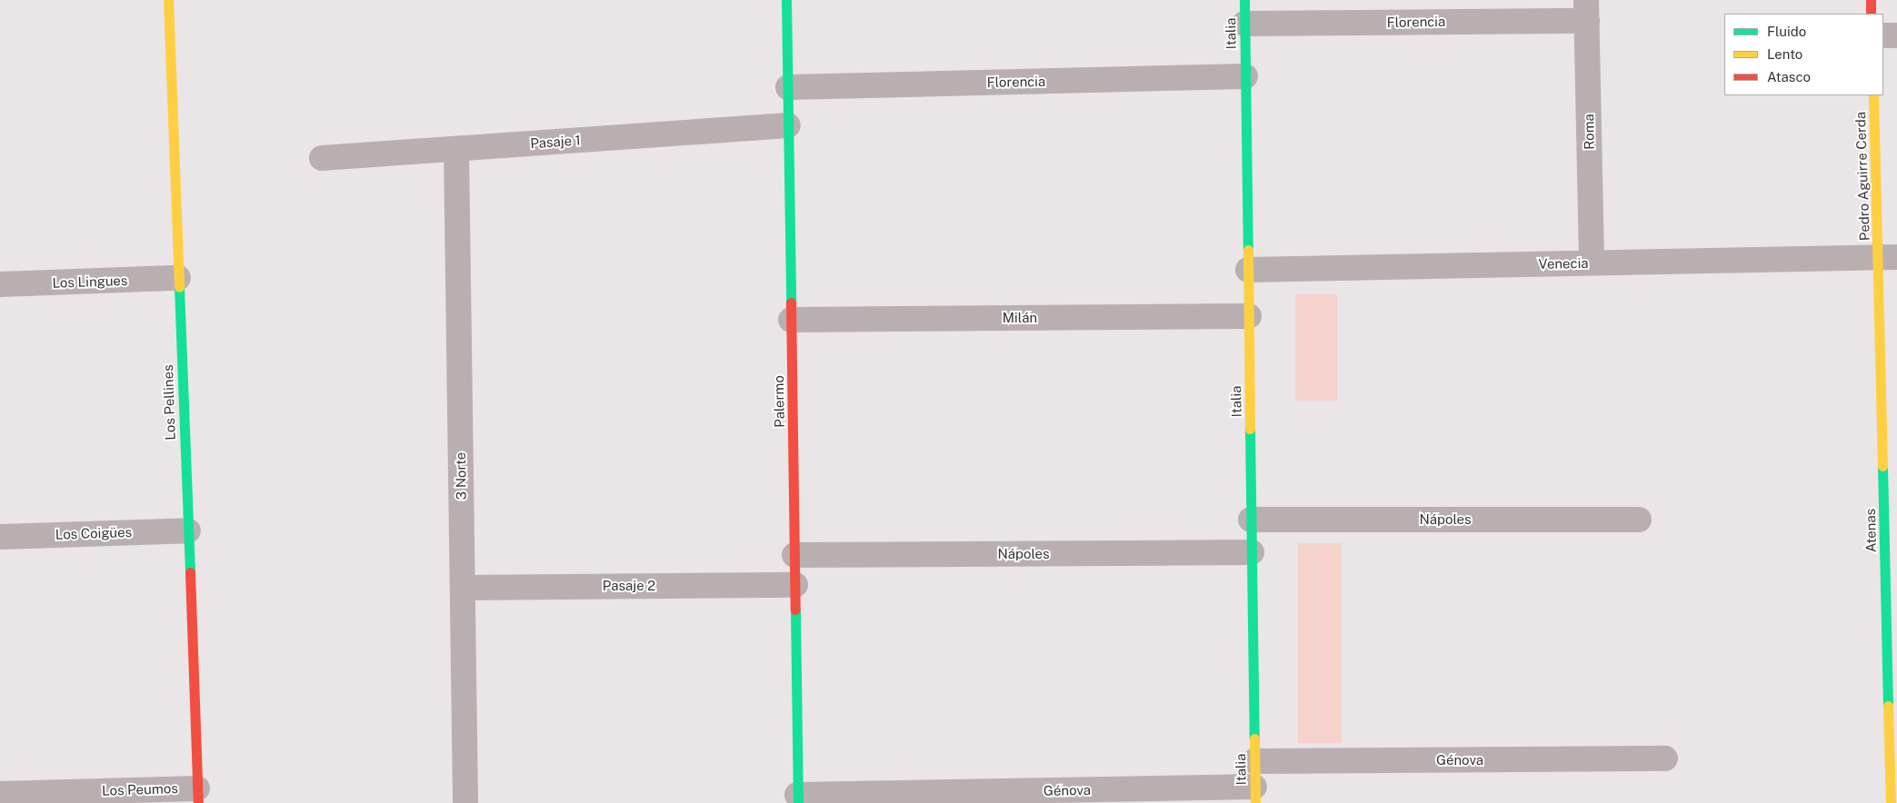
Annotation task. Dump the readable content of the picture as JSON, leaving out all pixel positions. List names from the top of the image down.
{
  "streets": {
    "street": [
      "Florencia",
      "Italia",
      "Roma",
      "Pasaje 1",
      "Pedro Aguirre Cerda",
      "Venecia",
      "Los Lingues",
      "Milán",
      "Palermo",
      "Los Pellines",
      "3 Norte",
      "Nápoles",
      "Atenas",
      "Los Coigües",
      "Pasaje 2",
      "Génova",
      "Los Peumos"
    ]
  },
  "crossings": [
    ["Florencia", "Italia"],
    ["Florencia", "Roma"],
    ["Florencia", "Palermo"],
    ["Italia", "Venecia"],
    ["Italia", "Milán"],
    ["Italia", "Nápoles"],
    ["Italia", "Génova"],
    ["Roma", "Venecia"],
    ["Pasaje 1", "Palermo"],
    ["Pasaje 1", "3 Norte"],
    ["Pedro Aguirre Cerda", "Venecia"],
    ["Pedro Aguirre Cerda", "Atenas"],
    ["Venecia", "Atenas"],
    ["Los Lingues", "Los Pellines"],
    ["Milán", "Palermo"],
    ["Palermo", "Nápoles"],
    ["Palermo", "Pasaje 2"],
    ["Palermo", "Génova"],
    ["Los Pellines", "Los Coigües"],
    ["Los Pellines", "Los Peumos"],
    ["3 Norte", "Pasaje 2"]
  ],
  "legend": ["Fluido", "Lento", "Atasco"]
}
